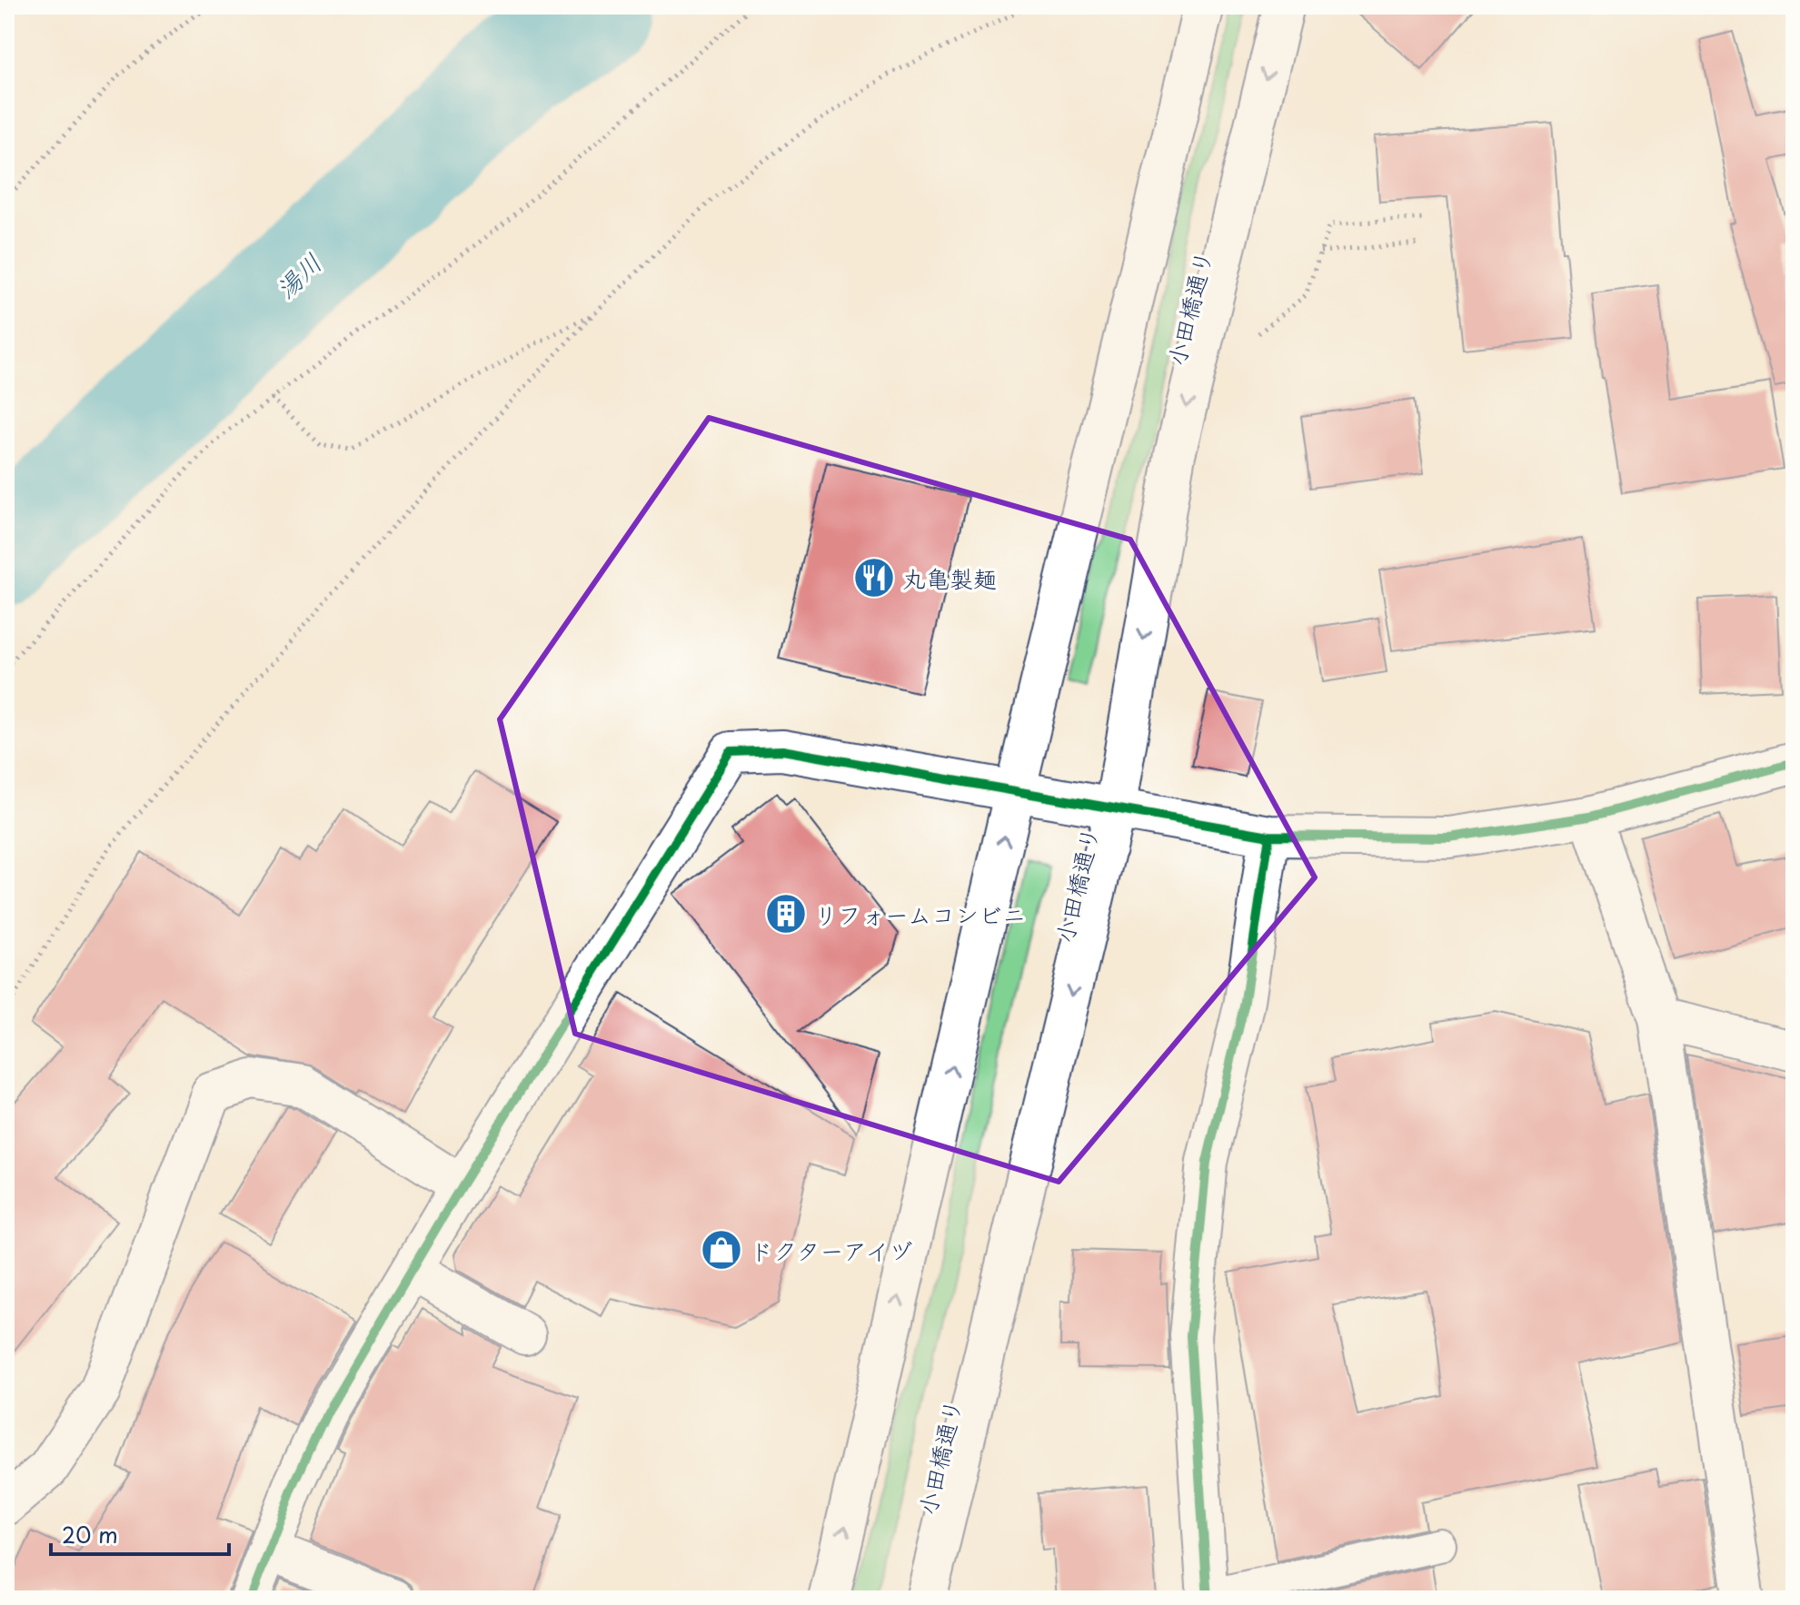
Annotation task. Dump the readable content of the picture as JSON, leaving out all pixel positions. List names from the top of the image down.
{
  "streets": {
    "street": ["小田橋通り"]
  },
  "water": ["湯川"],
  "places": {
    "restaurant": ["丸亀製麺"],
    "building": ["リフォームコンビニ"],
    "shop": ["ドクターアイヅ"]
  },
  "scale_bar": "20 m"
}
